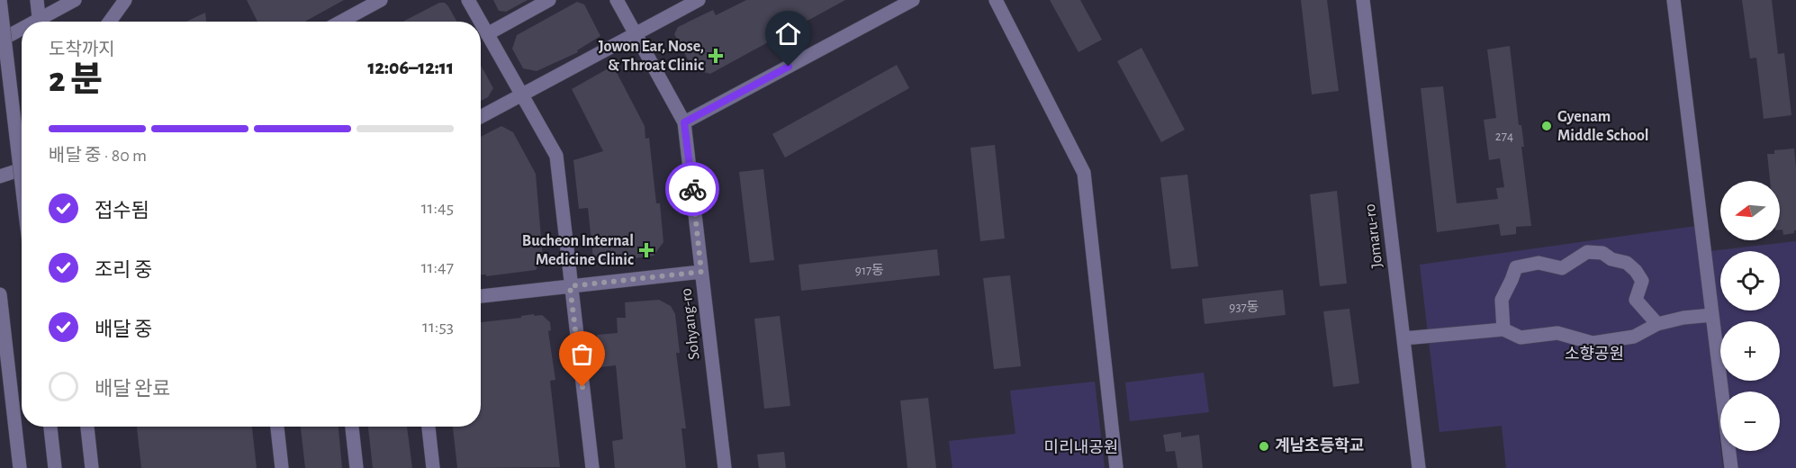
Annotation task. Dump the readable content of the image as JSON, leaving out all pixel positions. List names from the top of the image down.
{
  "streets": {
    "street": ["Jomaru-ro", "Sohyang-ro"]
  },
  "parks": ["소향공원", "미리내공원"],
  "places": {
    "health": ["Jowon Ear, Nose, & Throat Clinic", "Bucheon Internal Medicine Clinic"],
    "other": ["Gyenam Middle School", "계남초등학교"]
  },
  "house_numbers": ["274", "917동", "937동"],
  "north": "left",
  "page": {
    "heading": ["2 분", "도착까지", "12:06–12:11"],
    "bar": "배달 중 · 80 m",
    "list": [
      ["접수됨", "11:45"],
      ["조리 중", "11:47"],
      ["배달 중", "11:53"],
      "배달 완료"
    ],
    "map_buttons": ["+", "−"]
  }
}
